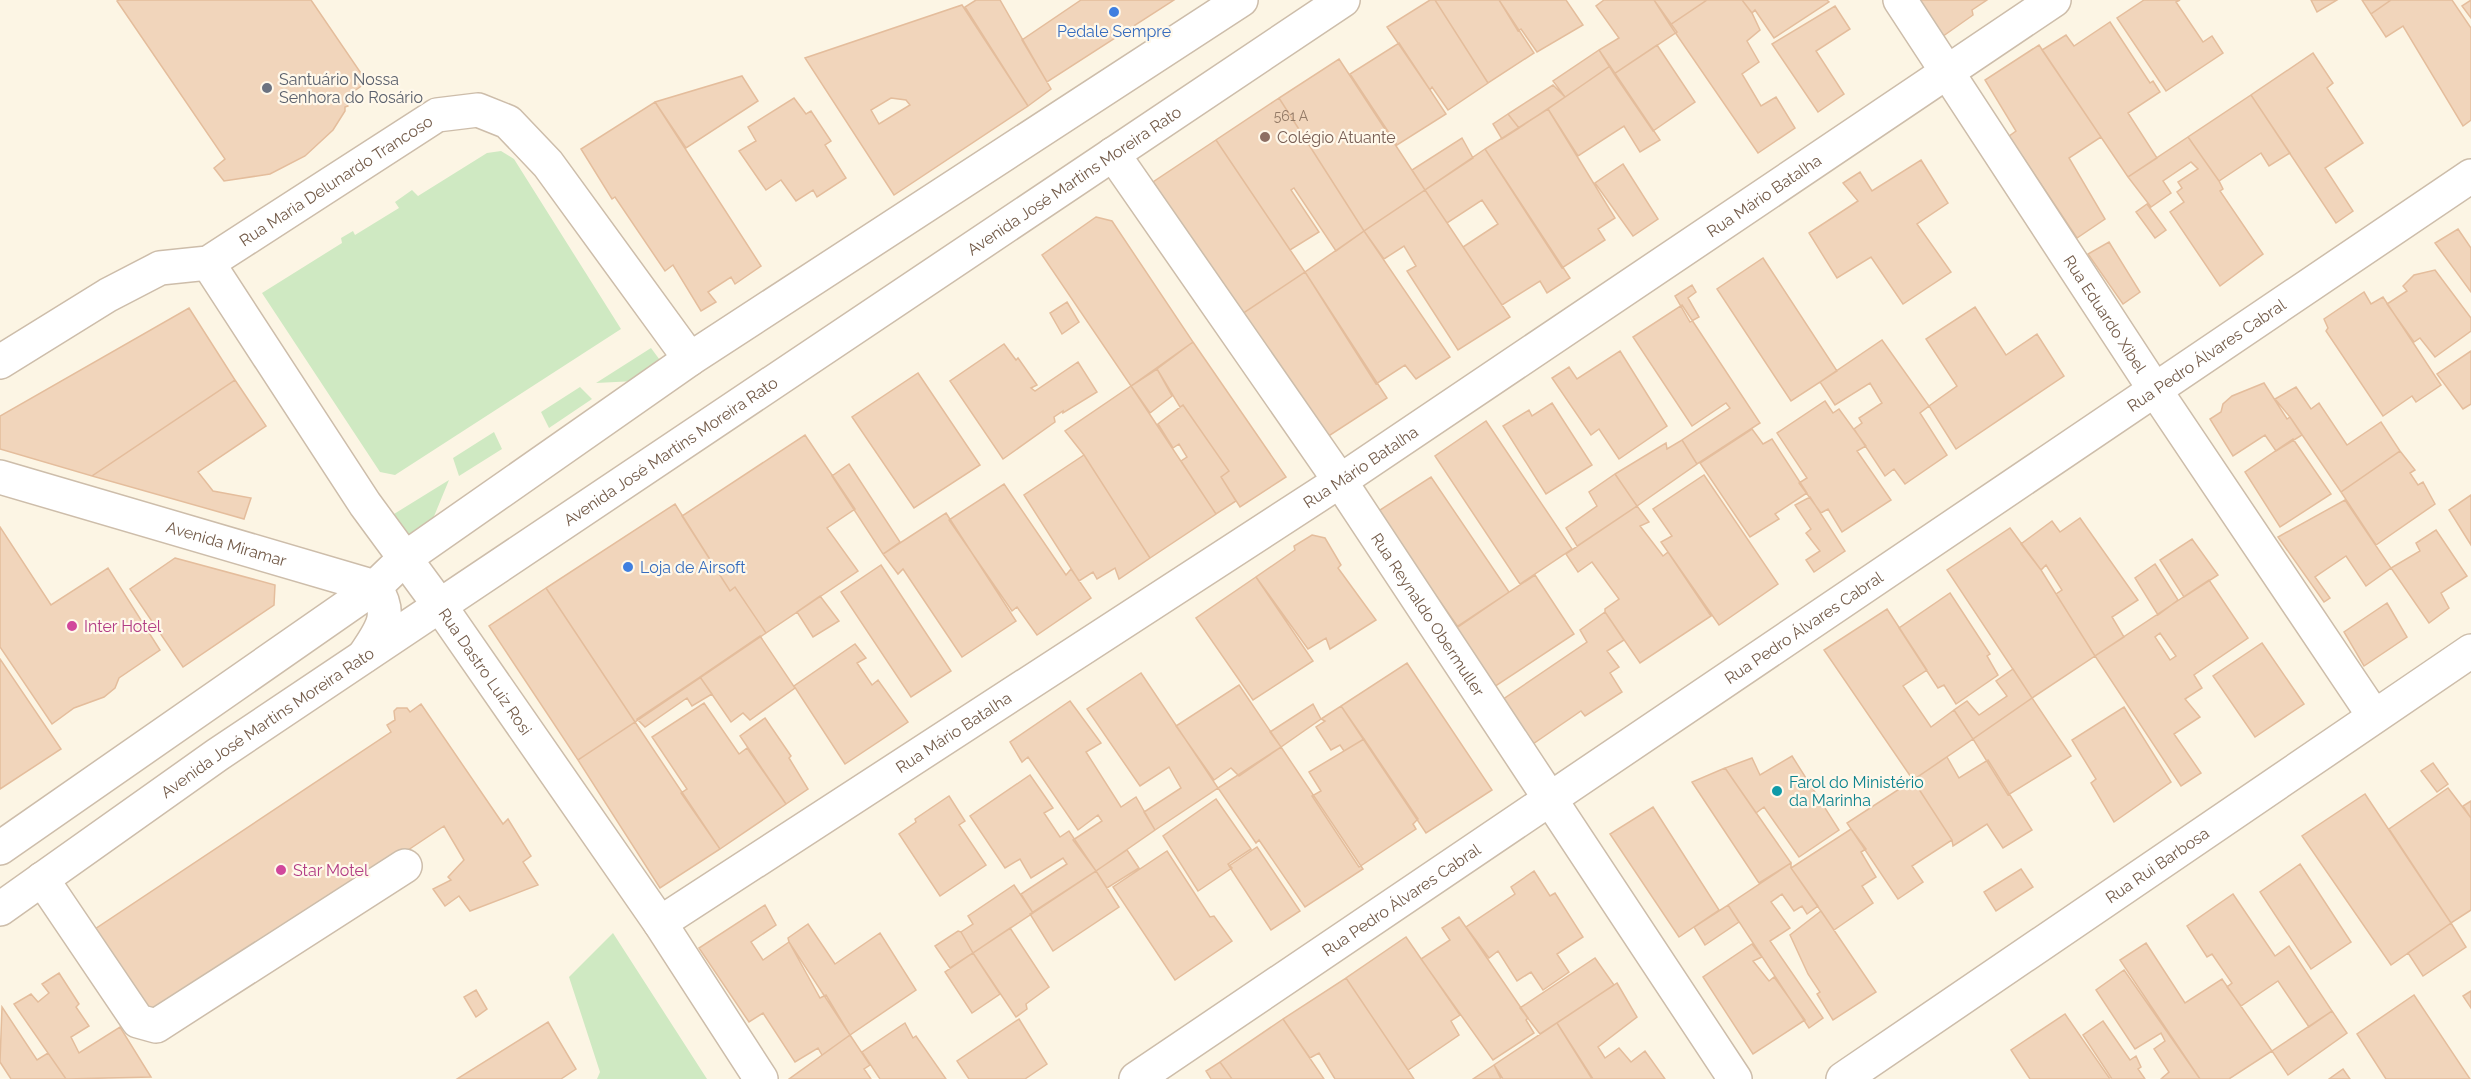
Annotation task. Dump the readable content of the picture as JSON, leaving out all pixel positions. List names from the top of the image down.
{
  "streets": {
    "street": [
      "Rua Maria Delunardo Trancoso",
      "Avenida José Martins Moreira Rato",
      "Rua Mário Batalha",
      "Rua Eduardo Xibel",
      "Rua Pedro Álvares Cabral",
      "Avenida Miramar",
      "Rua Reynaldo Obermuller",
      "Rua Dastro Luiz Rosi",
      "Rua Rui Barbosa"
    ]
  },
  "crossings": [
    ["Rua Maria Delunardo Trancoso", "Rua Dastro Luiz Rosi"],
    ["Avenida José Martins Moreira Rato", "Rua Reynaldo Obermuller"],
    ["Avenida José Martins Moreira Rato", "Rua Dastro Luiz Rosi"],
    ["Rua Mário Batalha", "Rua Eduardo Xibel"],
    ["Rua Mário Batalha", "Rua Reynaldo Obermuller"],
    ["Rua Mário Batalha", "Rua Dastro Luiz Rosi"],
    ["Rua Eduardo Xibel", "Rua Pedro Álvares Cabral"],
    ["Rua Eduardo Xibel", "Rua Rui Barbosa"],
    ["Rua Pedro Álvares Cabral", "Rua Reynaldo Obermuller"]
  ],
  "places": [
    "Pedale Sempre",
    "Santuário Nossa Senhora do Rosário",
    "Colégio Atuante",
    "Loja de Airsoft",
    "Inter Hotel",
    "Farol do Ministério da Marinha",
    "Star Motel"
  ],
  "house_numbers": ["561 A"]
}
